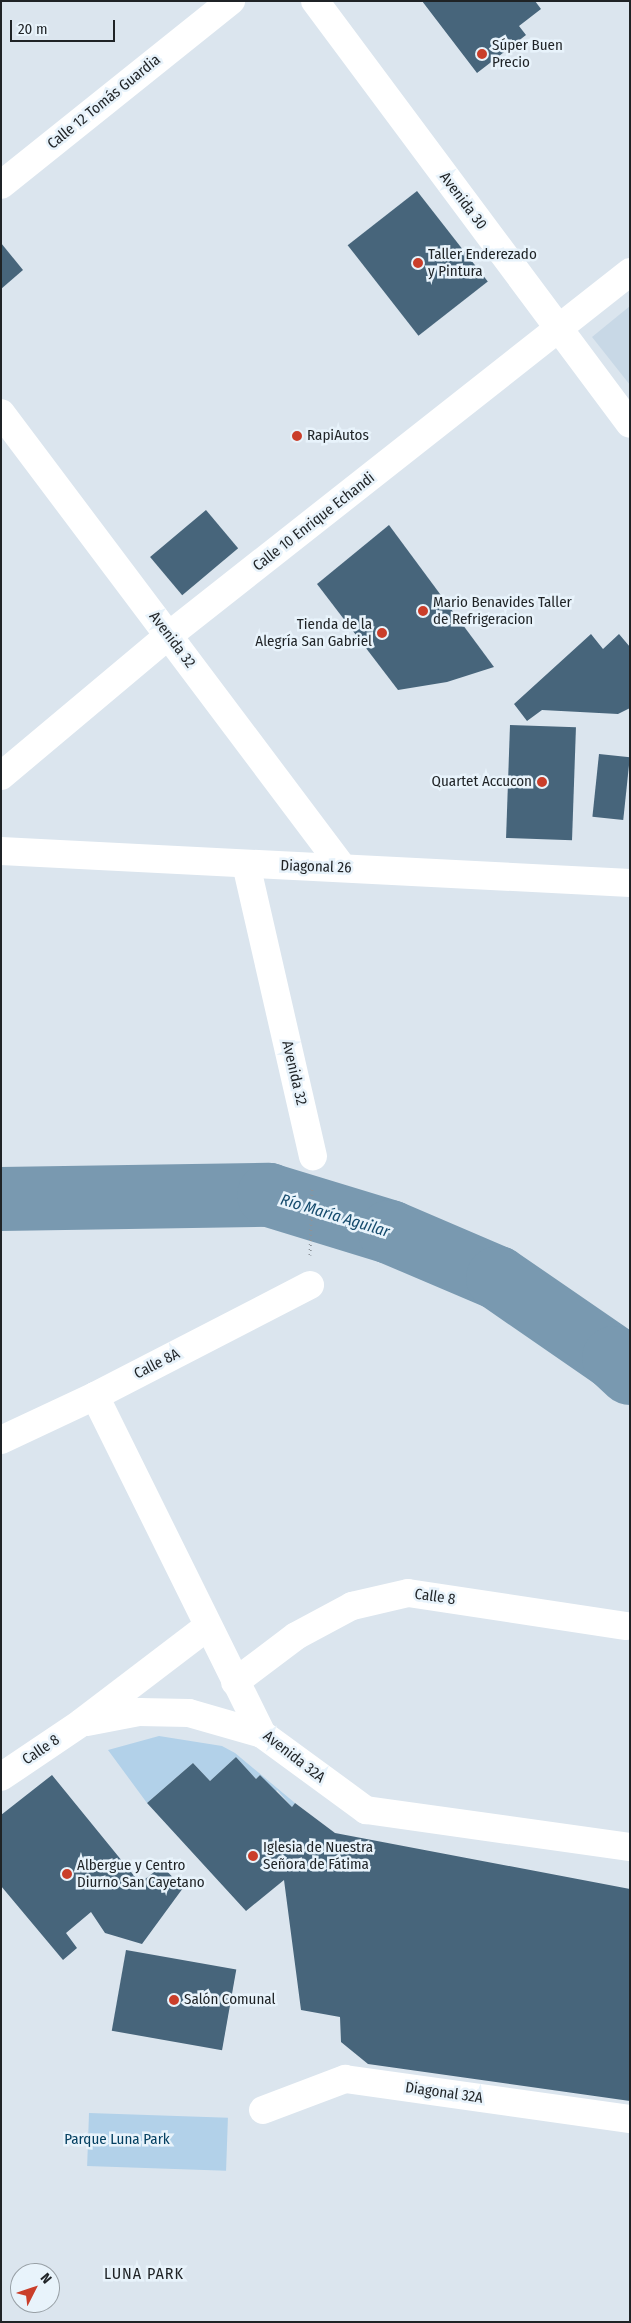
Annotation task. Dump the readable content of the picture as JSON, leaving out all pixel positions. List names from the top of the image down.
{
  "streets": {
    "street": [
      "Calle 12 Tomás Guardia",
      "Avenida 30",
      "Calle 10 Enrique Echandi",
      "Avenida 32",
      "Diagonal 26",
      "Calle 8A",
      "Calle 8",
      "Avenida 32A",
      "Diagonal 32A"
    ]
  },
  "crossings": [
    ["Avenida 30", "Calle 10 Enrique Echandi"],
    ["Calle 10 Enrique Echandi", "Avenida 32"],
    ["Avenida 32", "Diagonal 26"],
    ["Calle 8A", "Avenida 32A"],
    ["Calle 8", "Avenida 32A"]
  ],
  "districts": ["LUNA PARK"],
  "water": ["Río María Aguilar"],
  "parks": ["Parque Luna Park"],
  "places": [
    "Súper Buen Precio",
    "Taller Enderezado y Pintura",
    "RapiAutos",
    "Mario Benavides Taller de Refrigeracion",
    "Tienda de la Alegría San Gabriel",
    "Quartet Accucon",
    "Iglesia de Nuestra Señora de Fátima",
    "Albergue y Centro Diurno San Cayetano",
    "Salón Comunal"
  ],
  "scale_bar": "20 m",
  "north": "top right"
}
